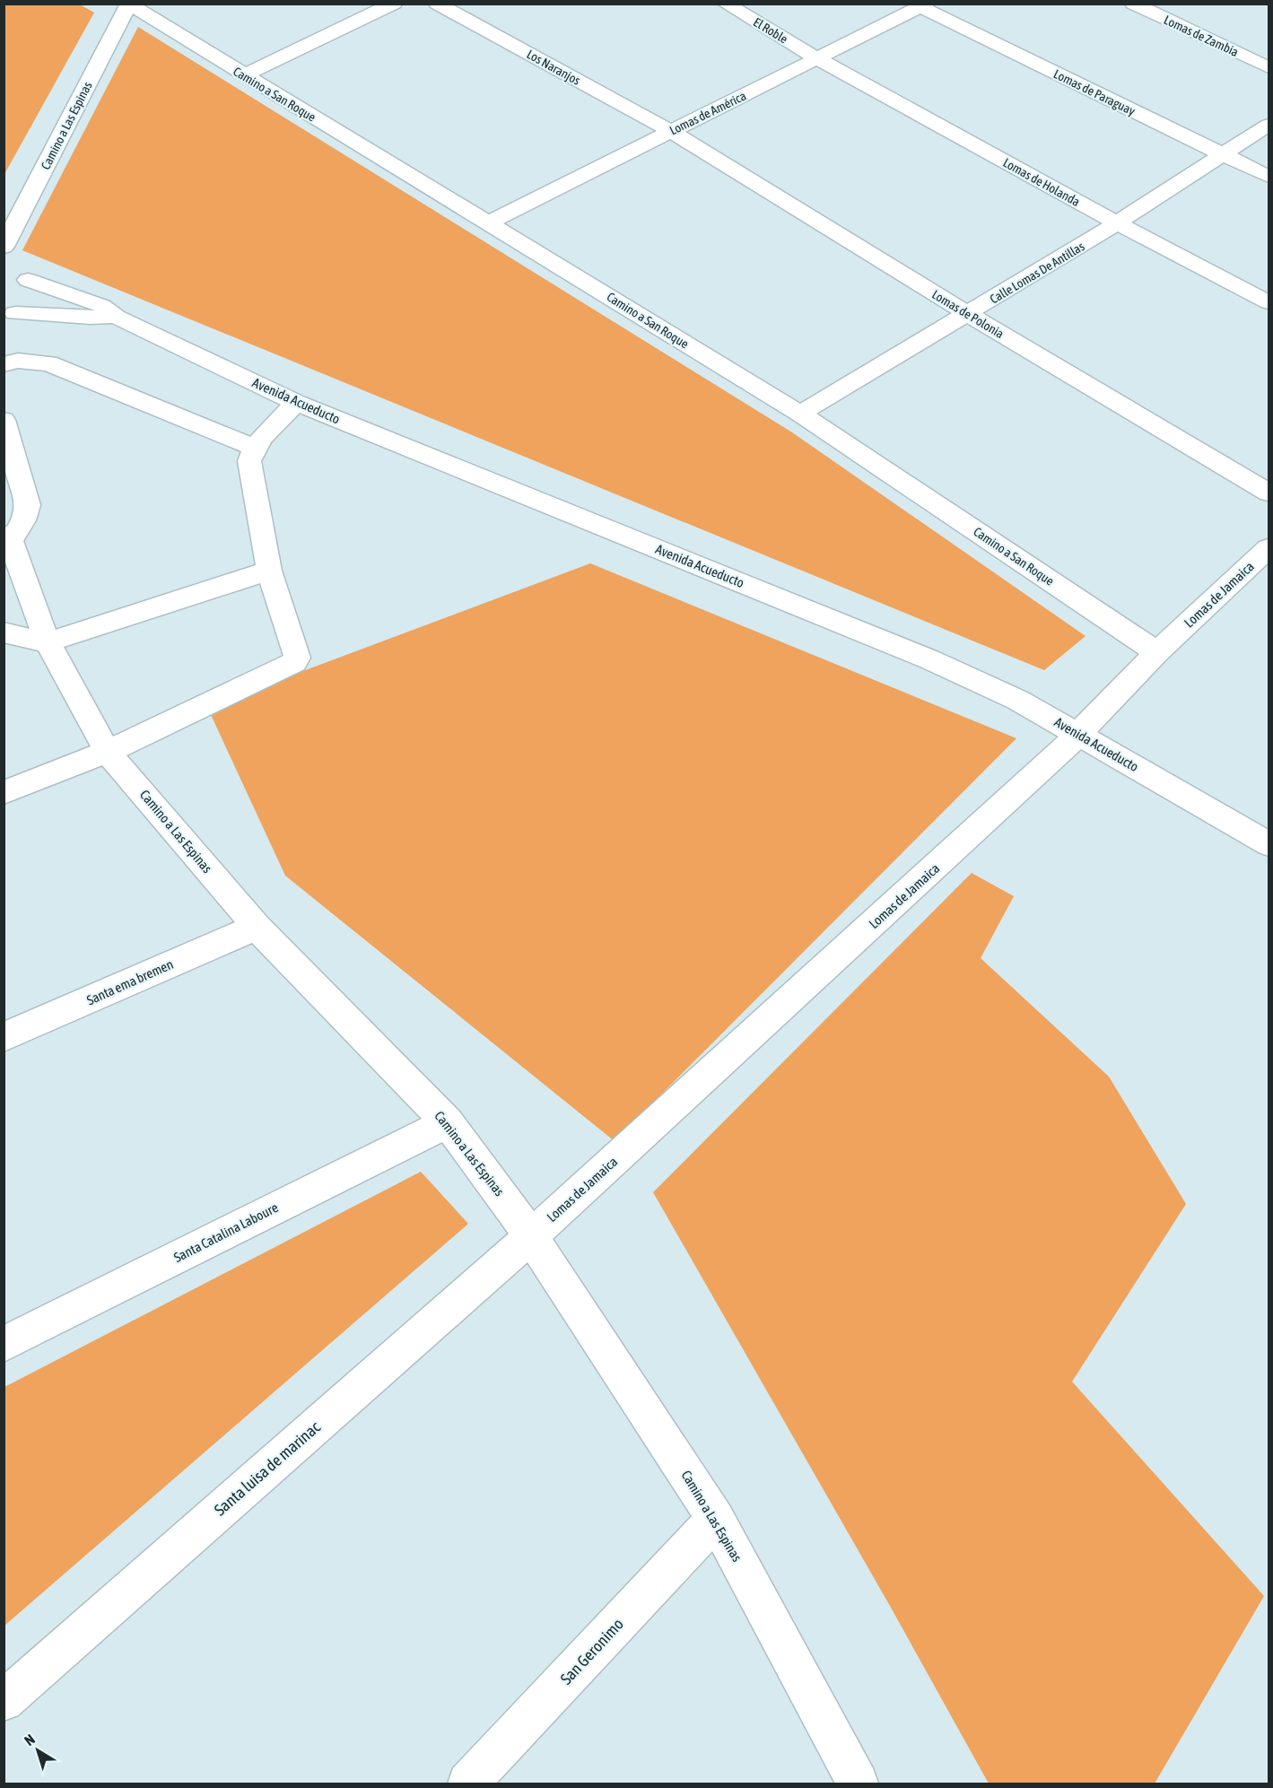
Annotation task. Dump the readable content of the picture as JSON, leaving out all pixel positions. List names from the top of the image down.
{
  "streets": {
    "street": [
      "El Roble",
      "Lomas de Zambia",
      "Los Naranjos",
      "Lomas de Paraguay",
      "Camino a San Roque",
      "Lomas de América",
      "Camino a Las Espinas",
      "Lomas de Holanda",
      "Calle Lomas De Antillas",
      "Lomas de Polonia",
      "Avenida Acueducto",
      "Lomas de Jamaica",
      "Santa ema bremen",
      "Santa Catalina Laboure",
      "Santa luisa de marinac",
      "San Geronimo"
    ]
  },
  "crossings": [
    ["El Roble", "Lomas de América"],
    ["El Roble", "Lomas de Holanda"],
    ["Los Naranjos", "Lomas de América"],
    ["Los Naranjos", "Lomas de Polonia"],
    ["Lomas de Paraguay", "Lomas de América"],
    ["Lomas de Paraguay", "Calle Lomas De Antillas"],
    ["Camino a San Roque", "Lomas de América"],
    ["Camino a San Roque", "Camino a Las Espinas"],
    ["Camino a San Roque", "Calle Lomas De Antillas"],
    ["Camino a San Roque", "Lomas de Jamaica"],
    ["Lomas de América", "Lomas de Holanda"],
    ["Lomas de América", "Lomas de Polonia"],
    ["Camino a Las Espinas", "Avenida Acueducto"],
    ["Camino a Las Espinas", "Lomas de Jamaica"],
    ["Camino a Las Espinas", "Santa ema bremen"],
    ["Camino a Las Espinas", "Santa Catalina Laboure"],
    ["Camino a Las Espinas", "Santa luisa de marinac"],
    ["Camino a Las Espinas", "San Geronimo"],
    ["Lomas de Holanda", "Calle Lomas De Antillas"],
    ["Calle Lomas De Antillas", "Lomas de Polonia"],
    ["Avenida Acueducto", "Lomas de Jamaica"],
    ["Lomas de Jamaica", "Santa luisa de marinac"]
  ],
  "north": "top left"
}
